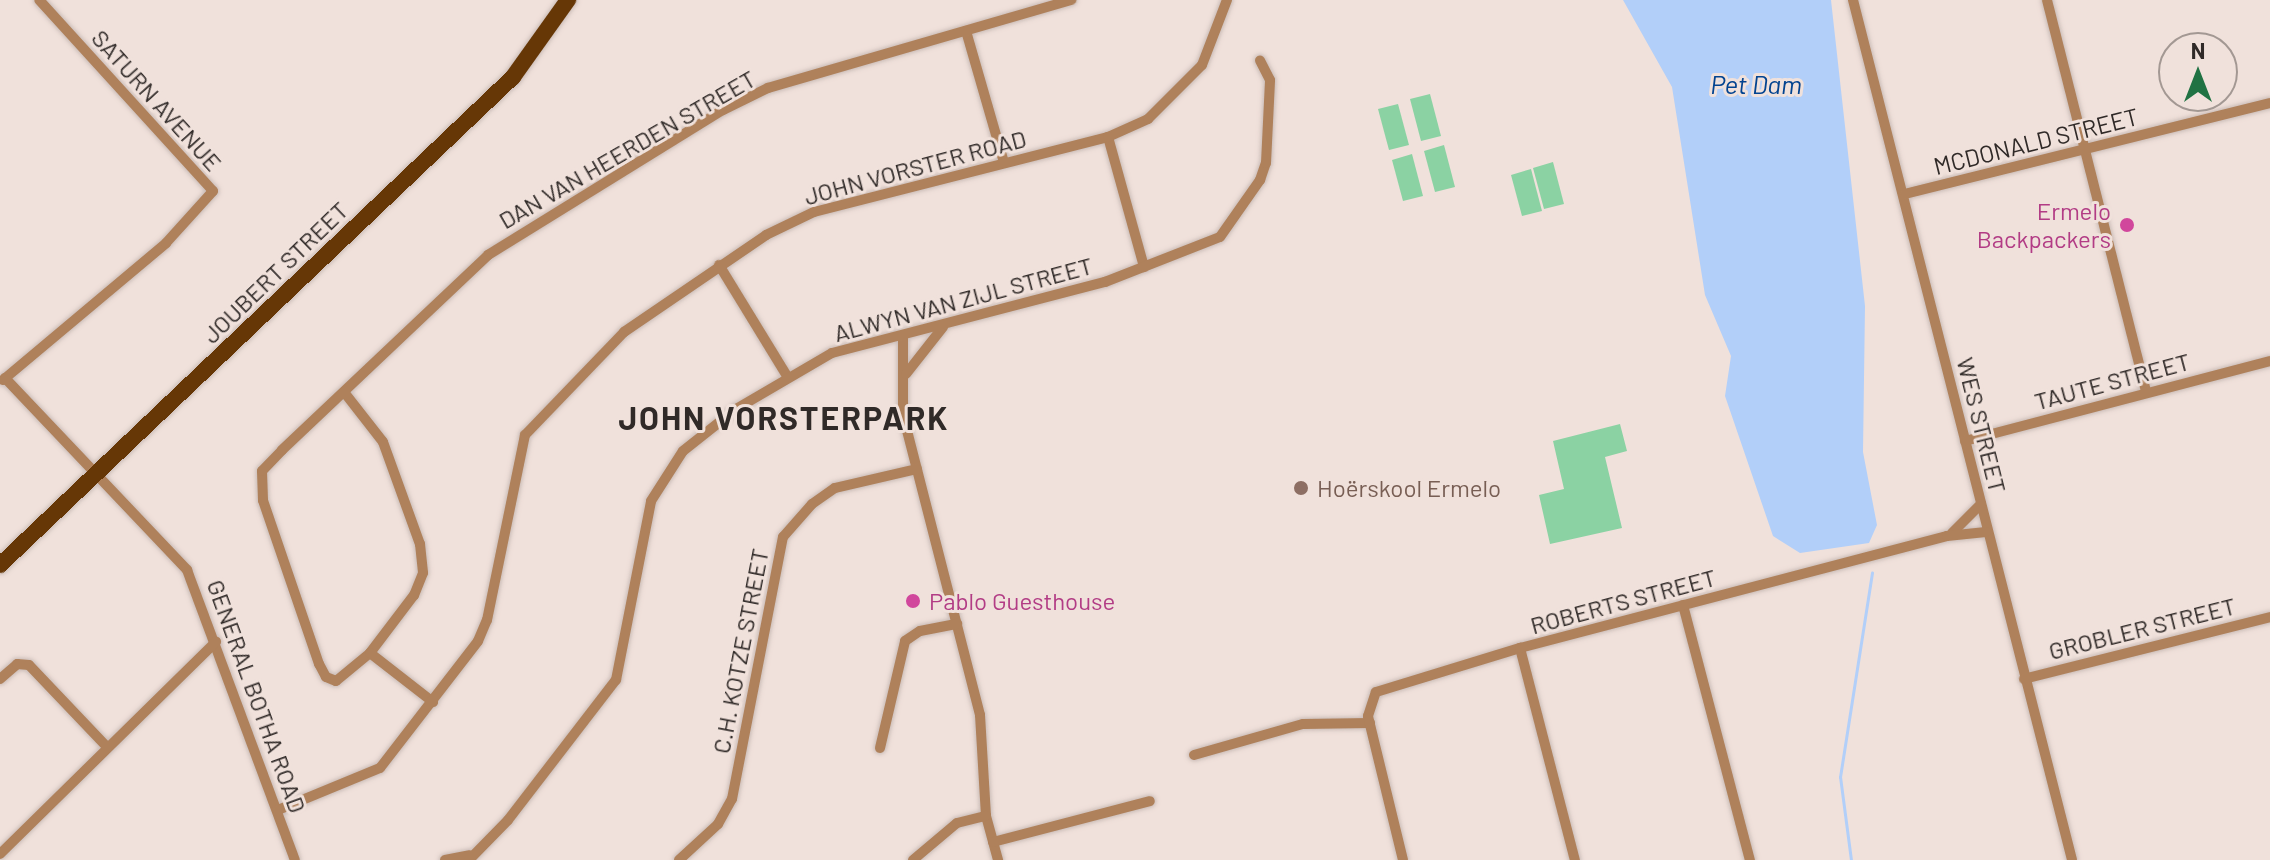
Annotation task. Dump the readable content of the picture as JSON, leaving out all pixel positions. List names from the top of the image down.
{
  "streets": {
    "main road": ["JOUBERT STREET"],
    "street": [
      "SATURN AVENUE",
      "MCDONALD STREET",
      "DAN VAN HEERDEN STREET",
      "JOHN VORSTER ROAD",
      "ALWYN VAN ZIJL STREET",
      "TAUTE STREET",
      "WES STREET",
      "ROBERTS STREET",
      "GROBLER STREET",
      "C.H. KOTZE STREET",
      "GENERAL BOTHA ROAD"
    ]
  },
  "crossings": [
    ["SATURN AVENUE", "GENERAL BOTHA ROAD"],
    ["MCDONALD STREET", "WES STREET"],
    ["JOHN VORSTER ROAD", "GENERAL BOTHA ROAD"],
    ["JOUBERT STREET", "GENERAL BOTHA ROAD"],
    ["TAUTE STREET", "WES STREET"],
    ["WES STREET", "ROBERTS STREET"],
    ["WES STREET", "GROBLER STREET"]
  ],
  "districts": ["JOHN VORSTERPARK"],
  "water": ["Pet Dam"],
  "places": ["Ermelo Backpackers", "Hoërskool Ermelo", "Pablo Guesthouse"],
  "north": "top"
}
